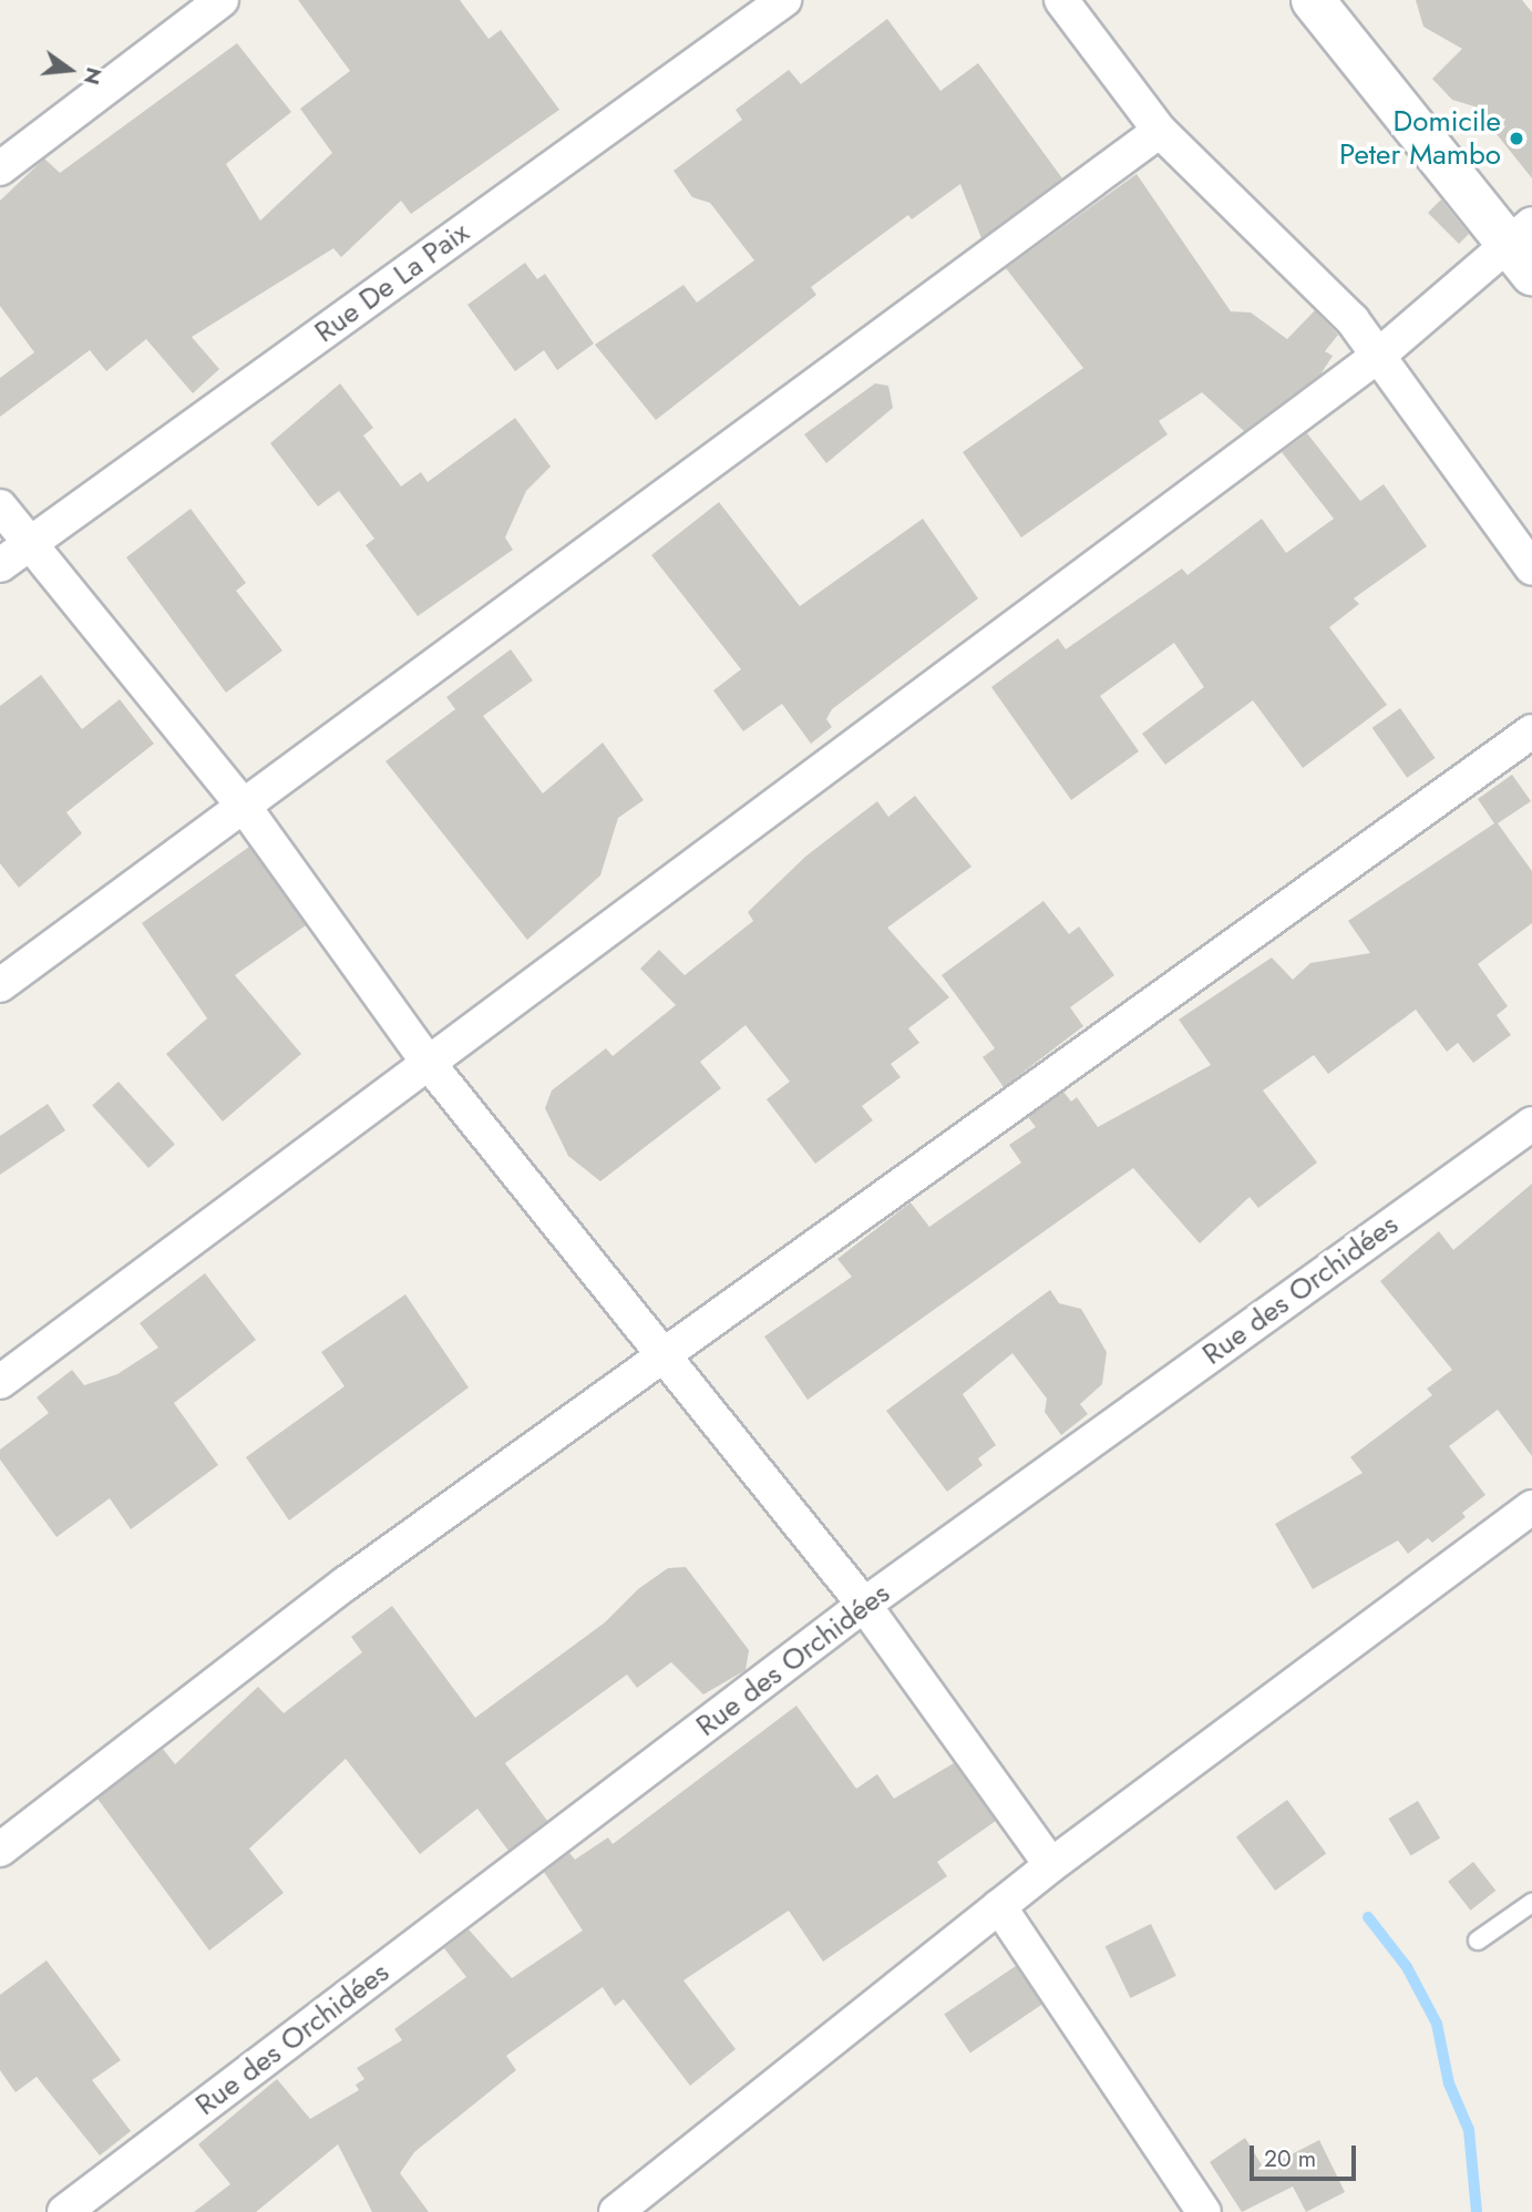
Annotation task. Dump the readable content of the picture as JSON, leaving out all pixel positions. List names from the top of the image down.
{
  "streets": {
    "street": ["Rue De La Paix", "Rue des Orchidées"]
  },
  "places": ["Domicile Peter Mambo"],
  "scale_bar": "20 m",
  "north": "right"
}
